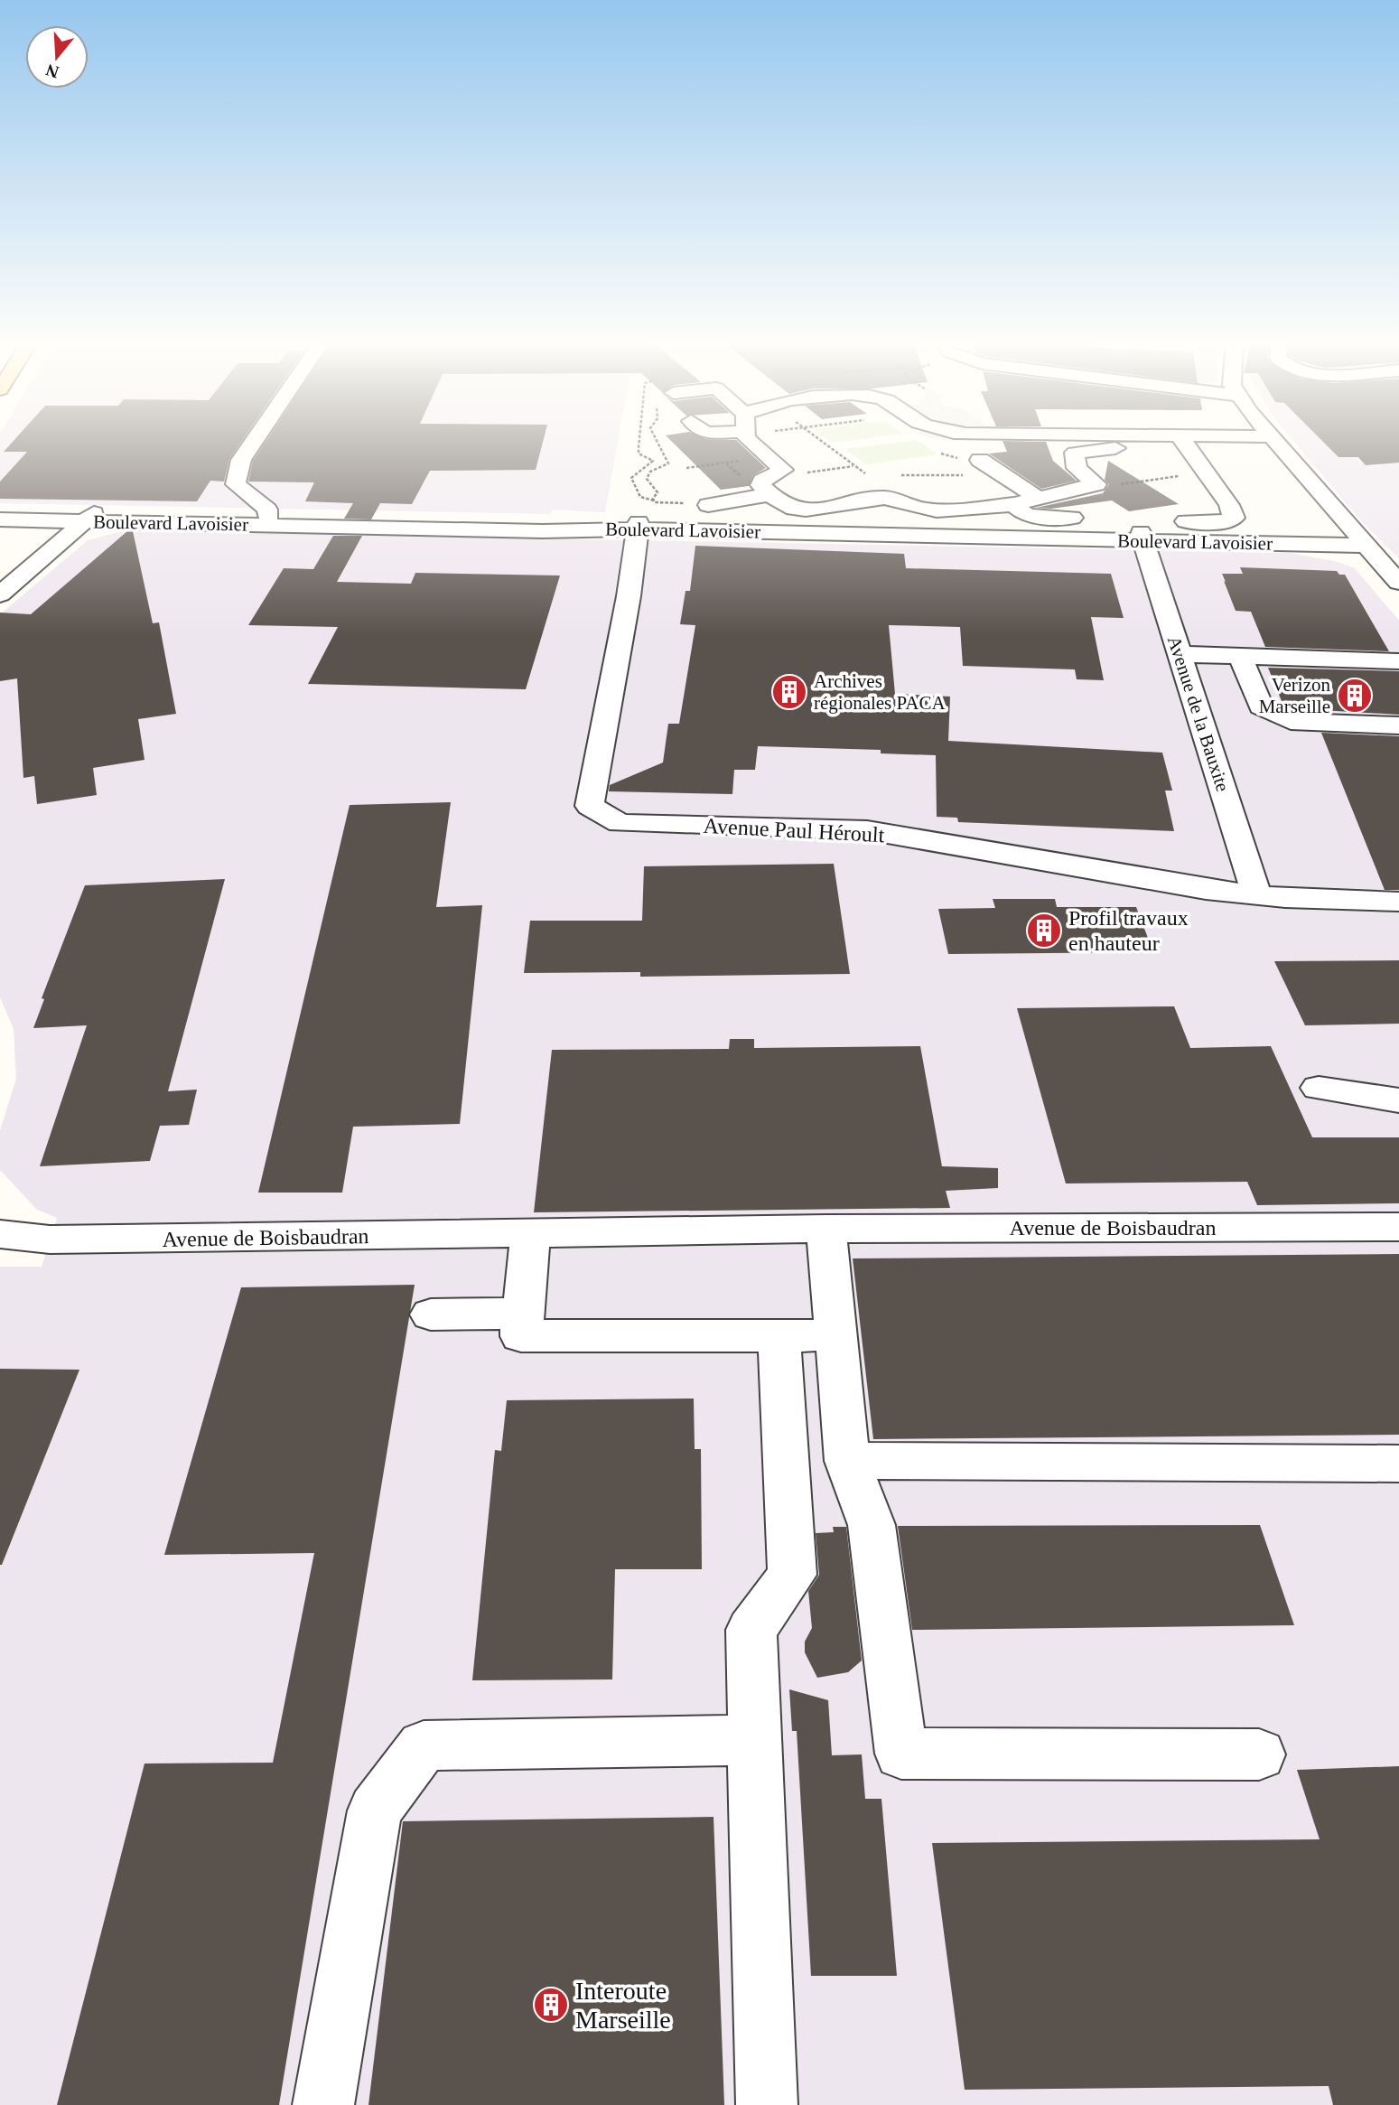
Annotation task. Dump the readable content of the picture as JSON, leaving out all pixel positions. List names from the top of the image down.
{
  "streets": {
    "street": [
      "Boulevard Lavoisier",
      "Avenue de la Bauxite",
      "Avenue Paul Héroult",
      "Avenue de Boisbaudran"
    ]
  },
  "crossings": [
    ["Boulevard Lavoisier", "Avenue de la Bauxite"],
    ["Boulevard Lavoisier", "Avenue Paul Héroult"],
    ["Avenue de la Bauxite", "Avenue Paul Héroult"]
  ],
  "places": {
    "building": [
      "Archives régionales PACA",
      "Verizon Marseille",
      "Profil travaux en hauteur",
      "Interoute Marseille"
    ]
  },
  "north": "bottom"
}
